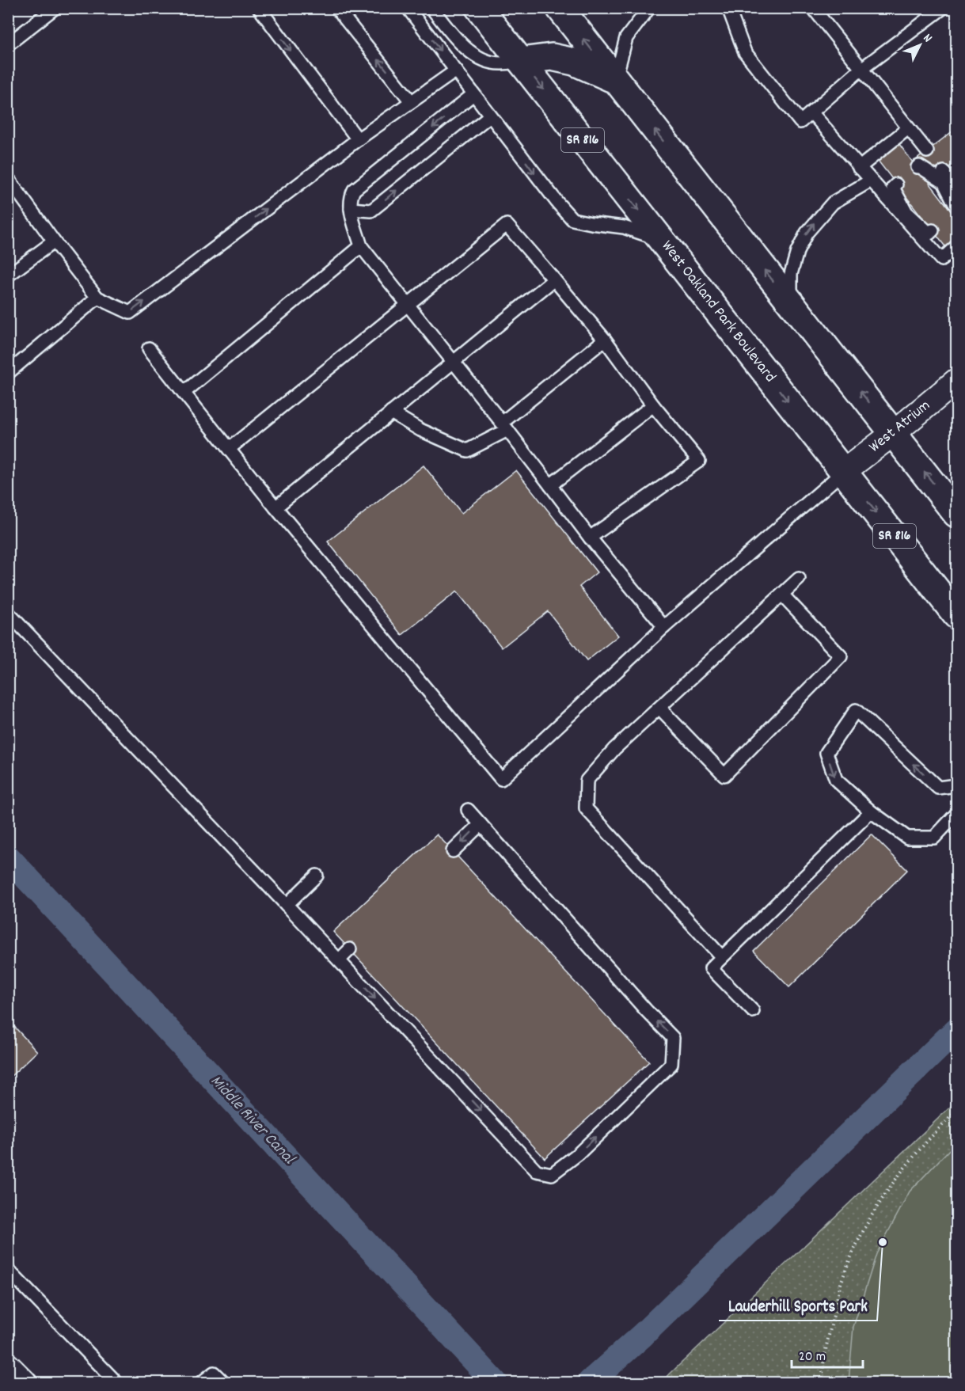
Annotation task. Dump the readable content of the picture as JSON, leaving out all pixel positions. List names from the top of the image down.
{
  "streets": {
    "main road": ["SR 816", "West Oakland Park Boulevard"],
    "street": ["West Atrium"]
  },
  "crossings": [
    ["West Oakland Park Boulevard", "West Atrium"]
  ],
  "water": ["Middle River Canal"],
  "places": ["Lauderhill Sports Park"],
  "scale_bar": "20 m",
  "north": "top right"
}
